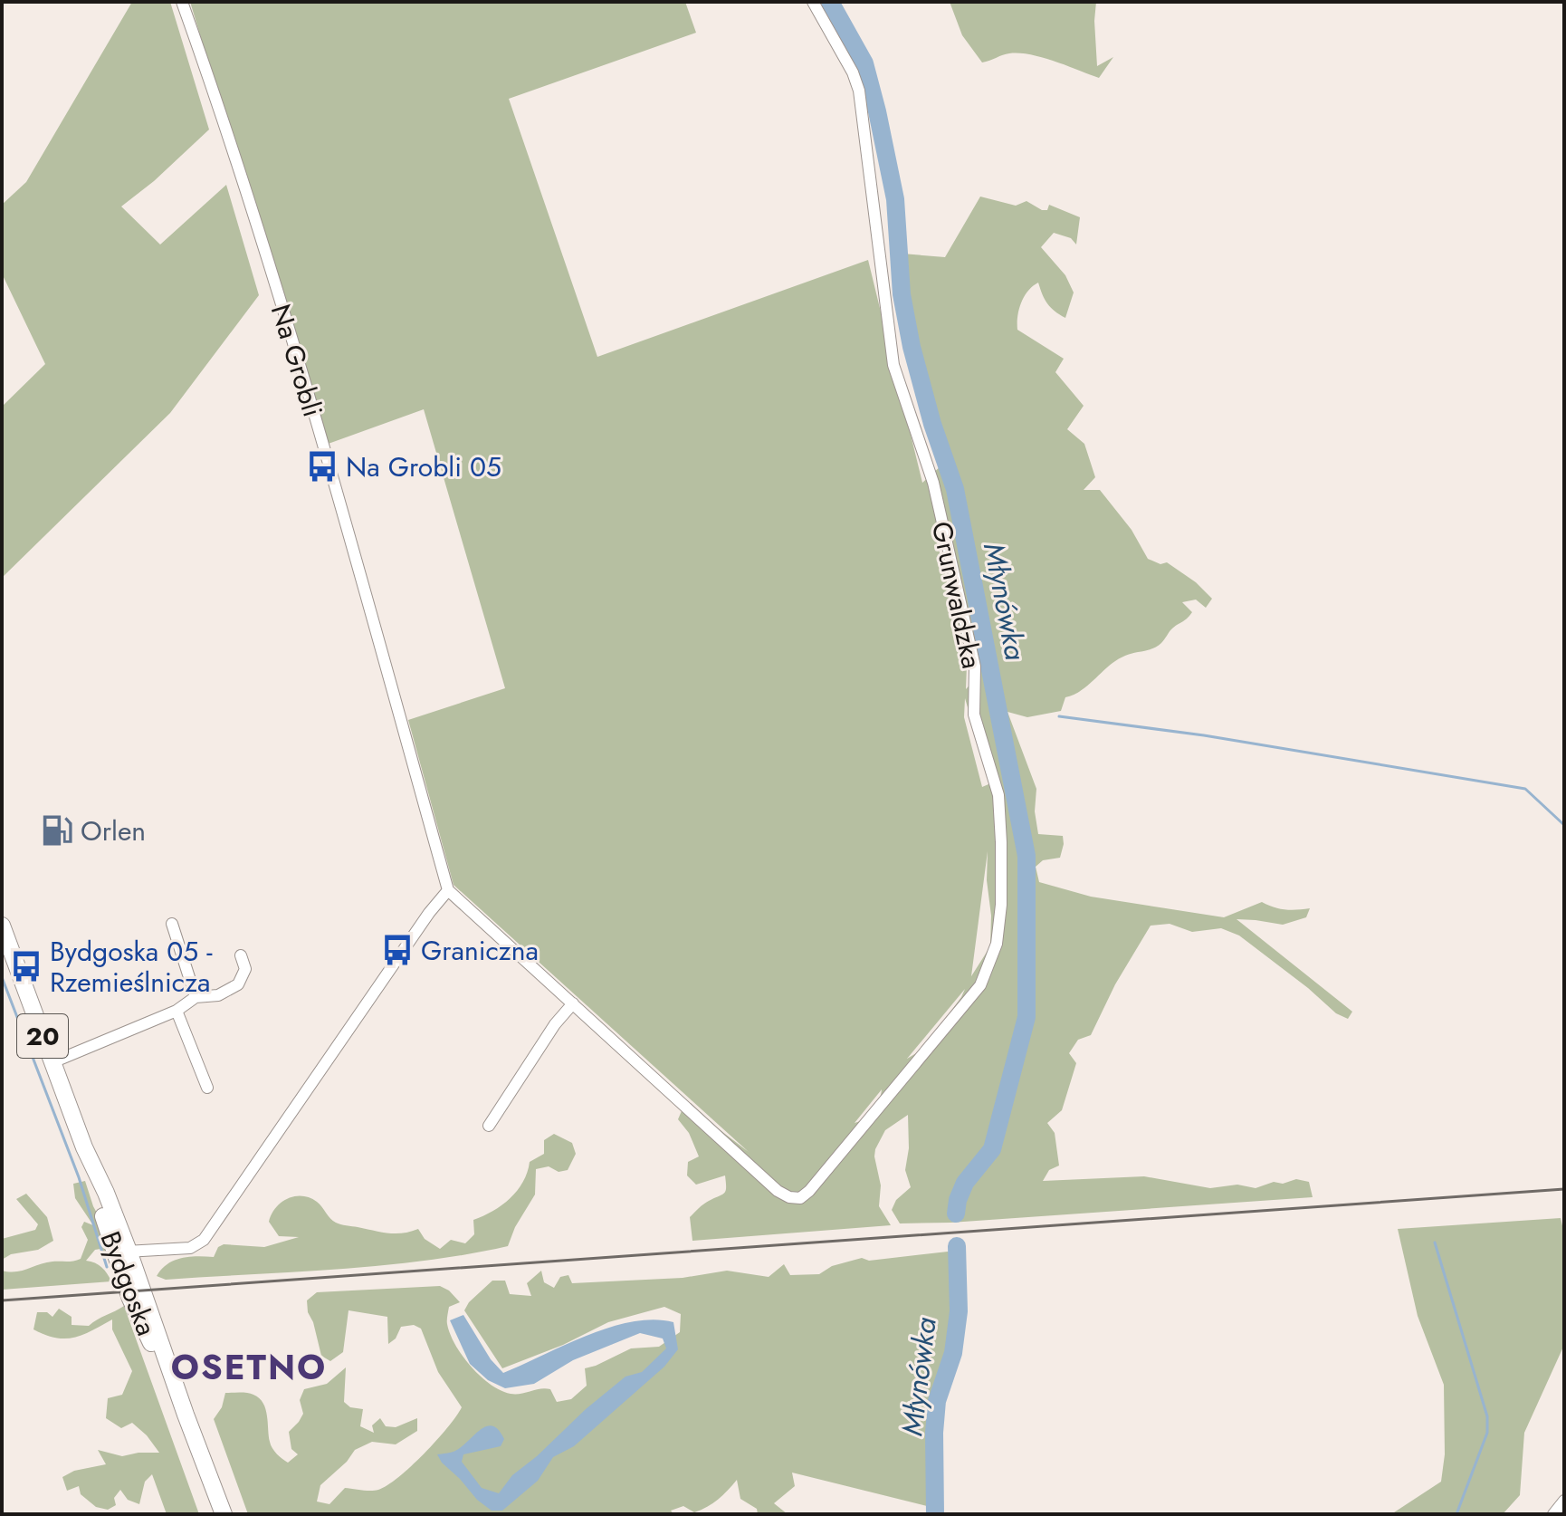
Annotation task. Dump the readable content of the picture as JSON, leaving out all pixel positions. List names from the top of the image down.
{
  "streets": {
    "main road": ["20", "Bydgoska"],
    "street": ["Na Grobli", "Grunwaldzka"]
  },
  "districts": ["OSETNO"],
  "water": ["Młynówka"],
  "places": {
    "bus stop": ["Na Grobli 05", "Graniczna", "Bydgoska 05 - Rzemieślnicza"],
    "fuel station": ["Orlen"]
  }
}
